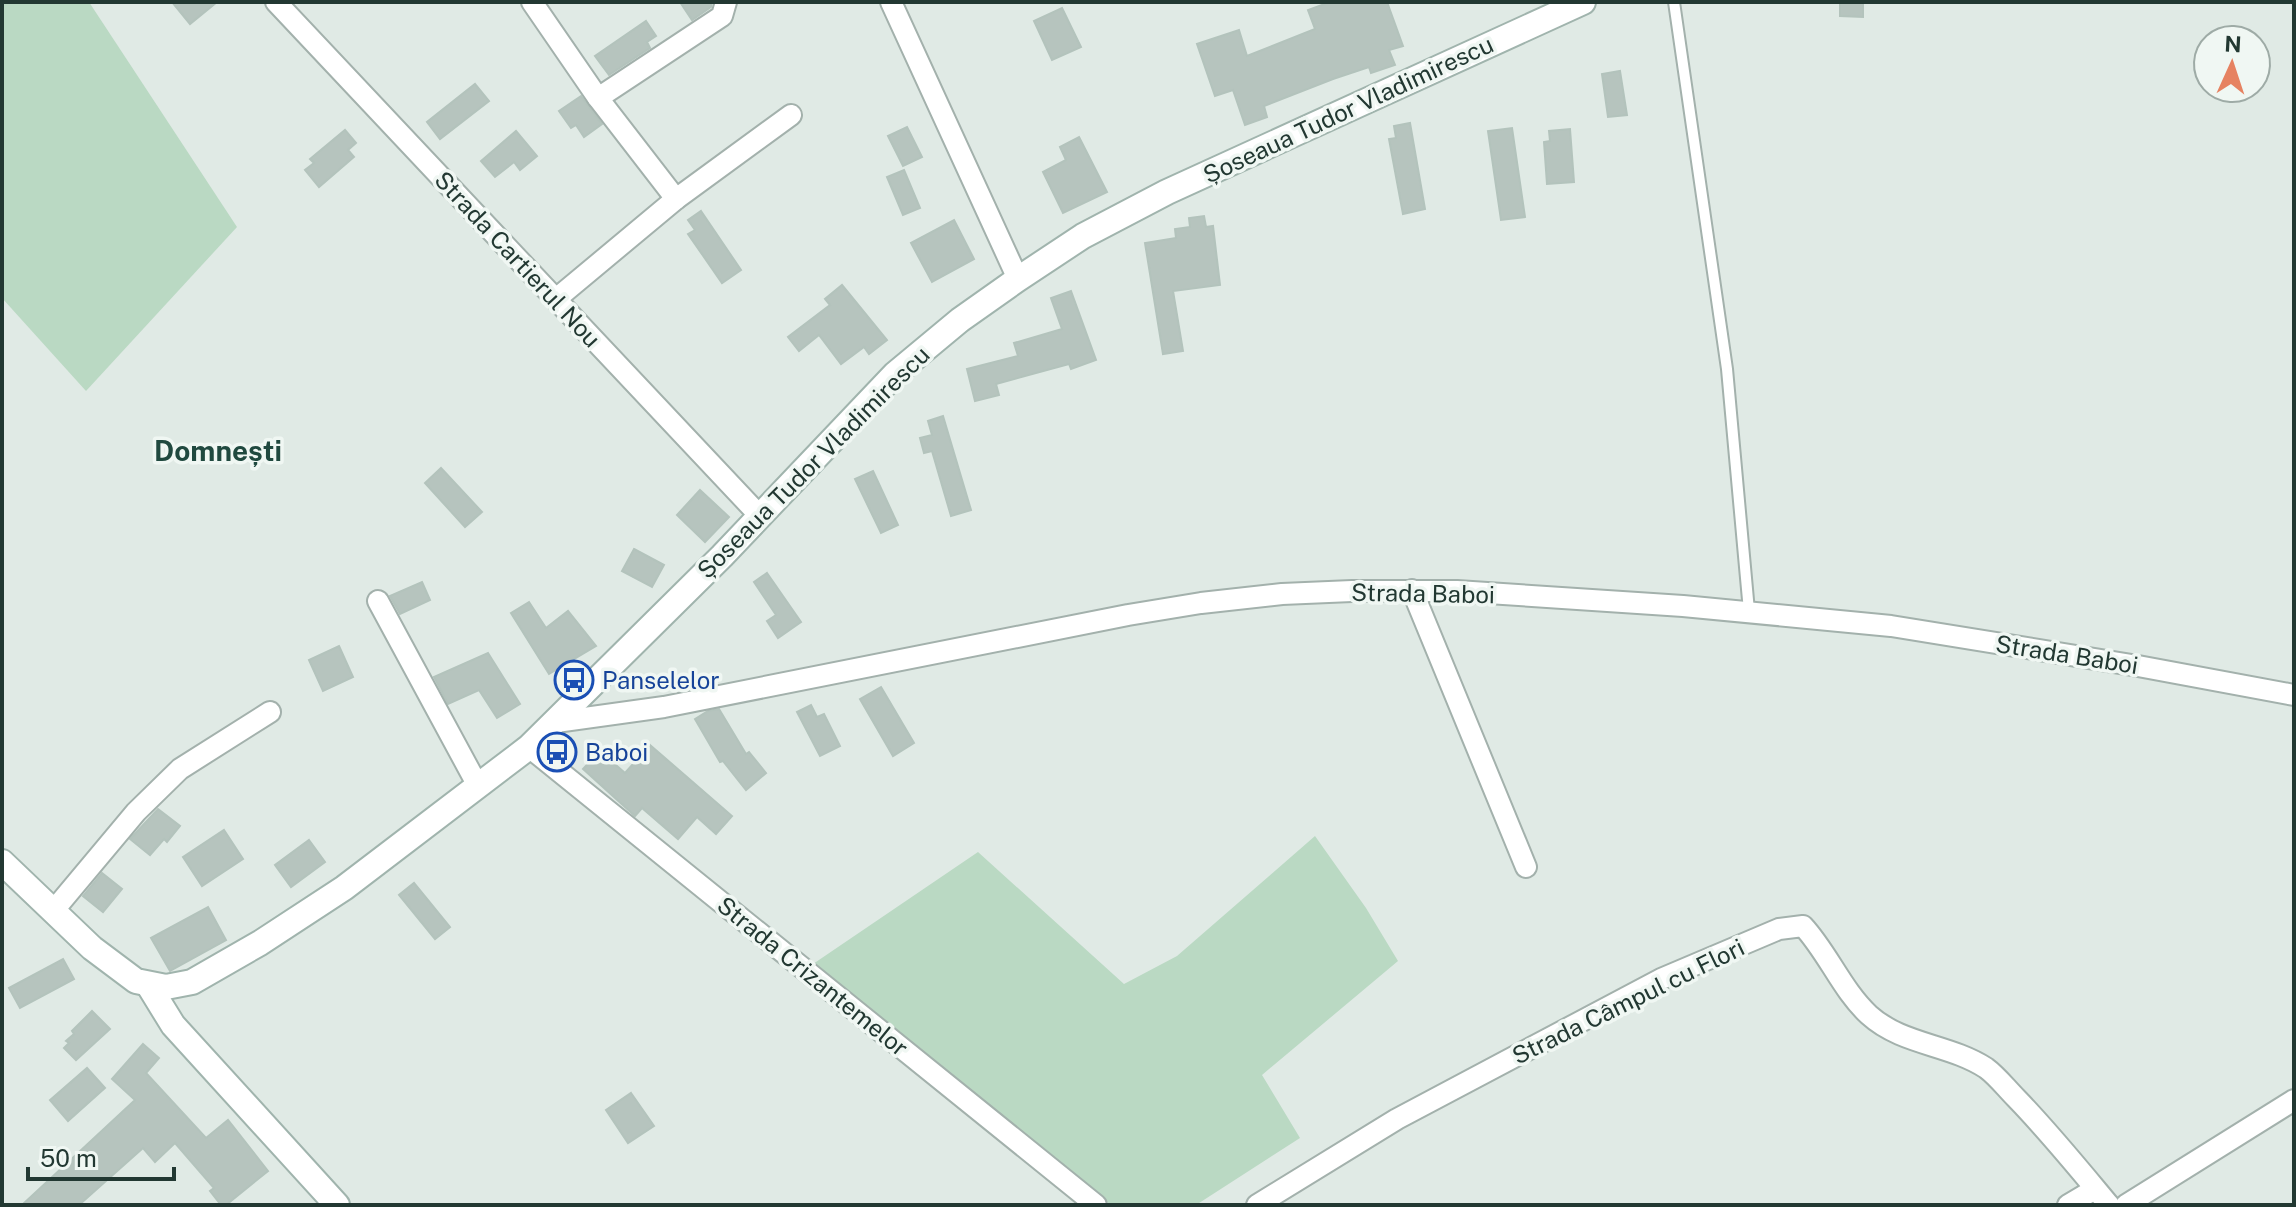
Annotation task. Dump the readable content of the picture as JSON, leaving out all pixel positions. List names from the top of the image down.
{
  "streets": {
    "main road": ["Șoseaua Tudor Vladimirescu"],
    "street": [
      "Strada Cartierul Nou",
      "Strada Baboi",
      "Strada Crizantemelor",
      "Strada Câmpul cu Flori"
    ]
  },
  "crossings": [
    ["Șoseaua Tudor Vladimirescu", "Strada Cartierul Nou"],
    ["Șoseaua Tudor Vladimirescu", "Strada Baboi"],
    ["Șoseaua Tudor Vladimirescu", "Strada Crizantemelor"]
  ],
  "districts": ["Domnești"],
  "places": {
    "bus stop": ["Panselelor", "Baboi"]
  },
  "scale_bar": "50 m",
  "north": "top"
}
